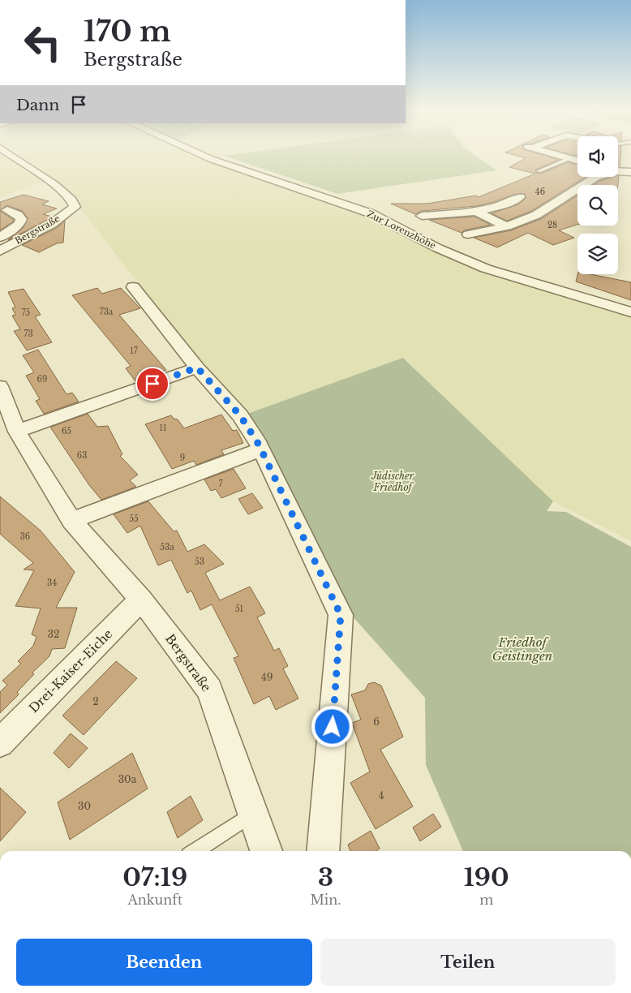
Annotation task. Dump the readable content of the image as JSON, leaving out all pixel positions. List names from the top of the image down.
{
  "streets": {
    "street": ["Bergstraße", "Zur Lorenzhöhe", "Drei-Kaiser-Eiche"]
  },
  "crossings": [
    ["Bergstraße", "Drei-Kaiser-Eiche"]
  ],
  "parks": ["Jüdischer Friedhof", "Friedhof Geistingen"],
  "house_numbers": [
    "46",
    "28",
    "73a",
    "75",
    "73",
    "17",
    "69",
    "11",
    "65",
    "63",
    "9",
    "7",
    "55",
    "36",
    "53a",
    "53",
    "34",
    "51",
    "32",
    "49",
    "2",
    "6",
    "30a",
    "4",
    "30"
  ],
  "page": {
    "turn": ["170 m", "Bergstraße"],
    "then": "Dann",
    "eta": [
      "07:19",
      "Ankunft",
      "3",
      "Min.",
      "190",
      "m"
    ],
    "buttons": ["Beenden", "Teilen"]
  }
}
